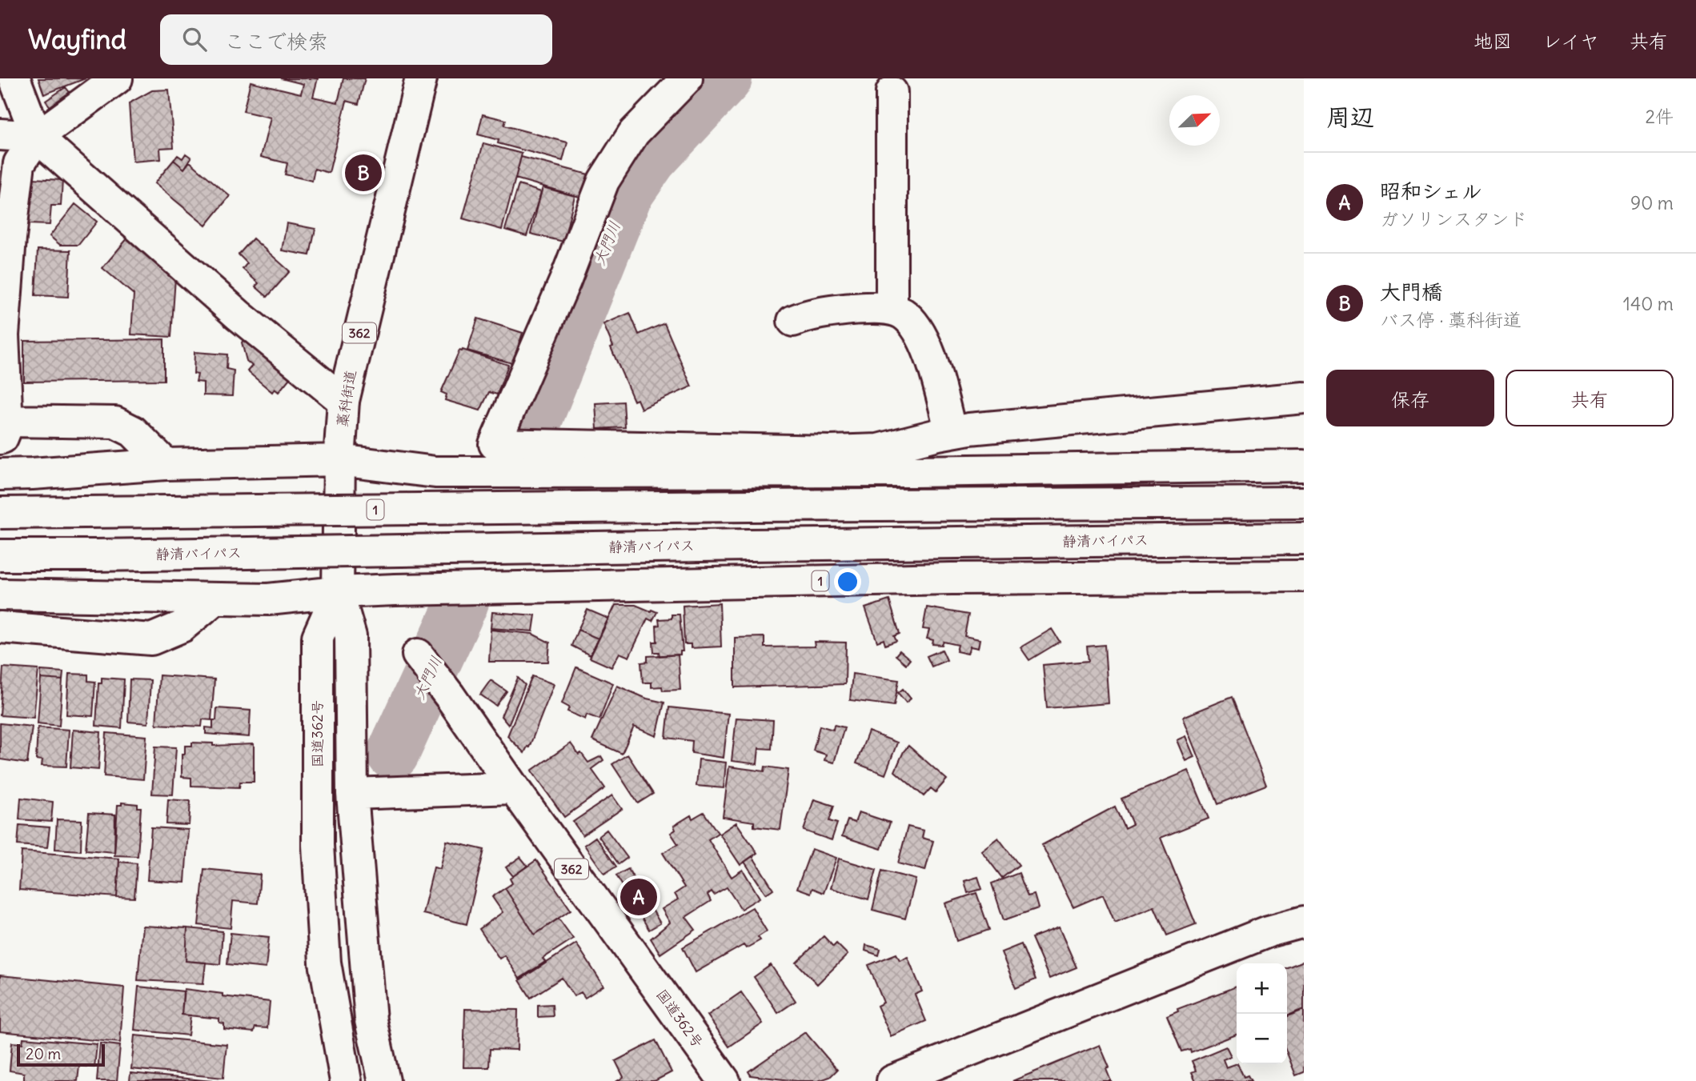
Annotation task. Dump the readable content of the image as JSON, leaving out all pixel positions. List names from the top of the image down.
{
  "streets": {
    "main road": [
      "362",
      "藁科街道",
      "1",
      "静清バイパス",
      "国道362号"
    ]
  },
  "crossings": [
    ["362", "藁科街道"],
    ["362", "1"],
    ["362", "国道362号"],
    ["藁科街道", "1"],
    ["藁科街道", "国道362号"],
    ["1", "国道362号"]
  ],
  "water": ["大門川"],
  "scale_bar": "20 m",
  "north": "top right",
  "page": {
    "header": "Wayfind",
    "search": "ここで検索",
    "nav": ["地図", "レイヤ", "共有"],
    "heading": ["周辺", "2件"],
    "pins": ["B", "A"],
    "list": [
      {
        "mark": "A",
        "name": "昭和シェル",
        "note": "ガソリンスタンド",
        "value": "90 m"
      },
      {
        "mark": "B",
        "name": "大門橋",
        "note": "バス停 · 藁科街道",
        "value": "140 m"
      }
    ],
    "buttons": ["保存", "共有"],
    "map_buttons": ["+", "−"],
    "scale": "20 m"
  }
}
